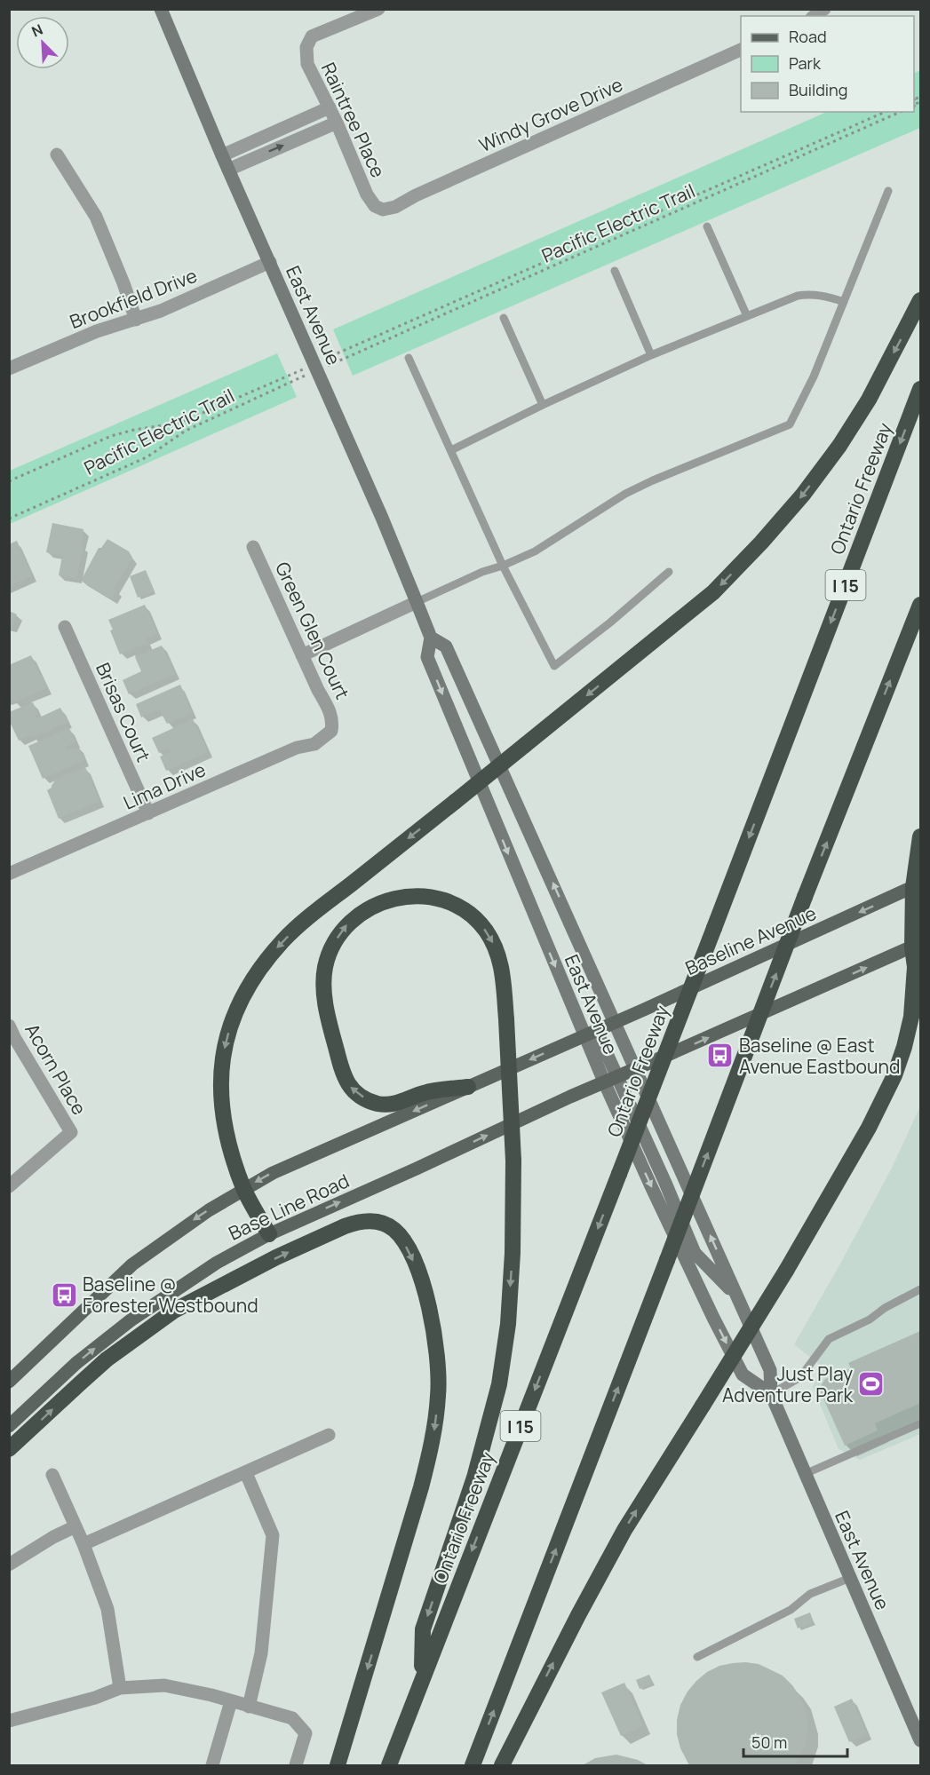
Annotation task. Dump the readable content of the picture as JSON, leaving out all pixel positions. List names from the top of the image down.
{
  "streets": {
    "highway": ["Ontario Freeway", "I 15"],
    "main road": ["East Avenue", "Baseline Avenue", "Base Line Road"],
    "street": [
      "Windy Grove Drive",
      "Raintree Place",
      "Brookfield Drive",
      "Green Glen Court",
      "Brisas Court",
      "Lima Drive",
      "Acorn Place"
    ],
    "path": ["Pacific Electric Trail"]
  },
  "crossings": [
    ["Windy Grove Drive", "Raintree Place"],
    ["Brookfield Drive", "East Avenue"],
    ["East Avenue", "Baseline Avenue"],
    ["East Avenue", "Base Line Road"],
    ["Green Glen Court", "Lima Drive"],
    ["Brisas Court", "Lima Drive"],
    ["Baseline Avenue", "Base Line Road"]
  ],
  "places": {
    "bus stop": ["Baseline @ East Avenue Eastbound", "Baseline @ Forester Westbound"],
    "sports": ["Just Play Adventure Park"]
  },
  "legend": ["Road", "Park", "Building"],
  "scale_bar": "50 m",
  "north": "top left"
}
